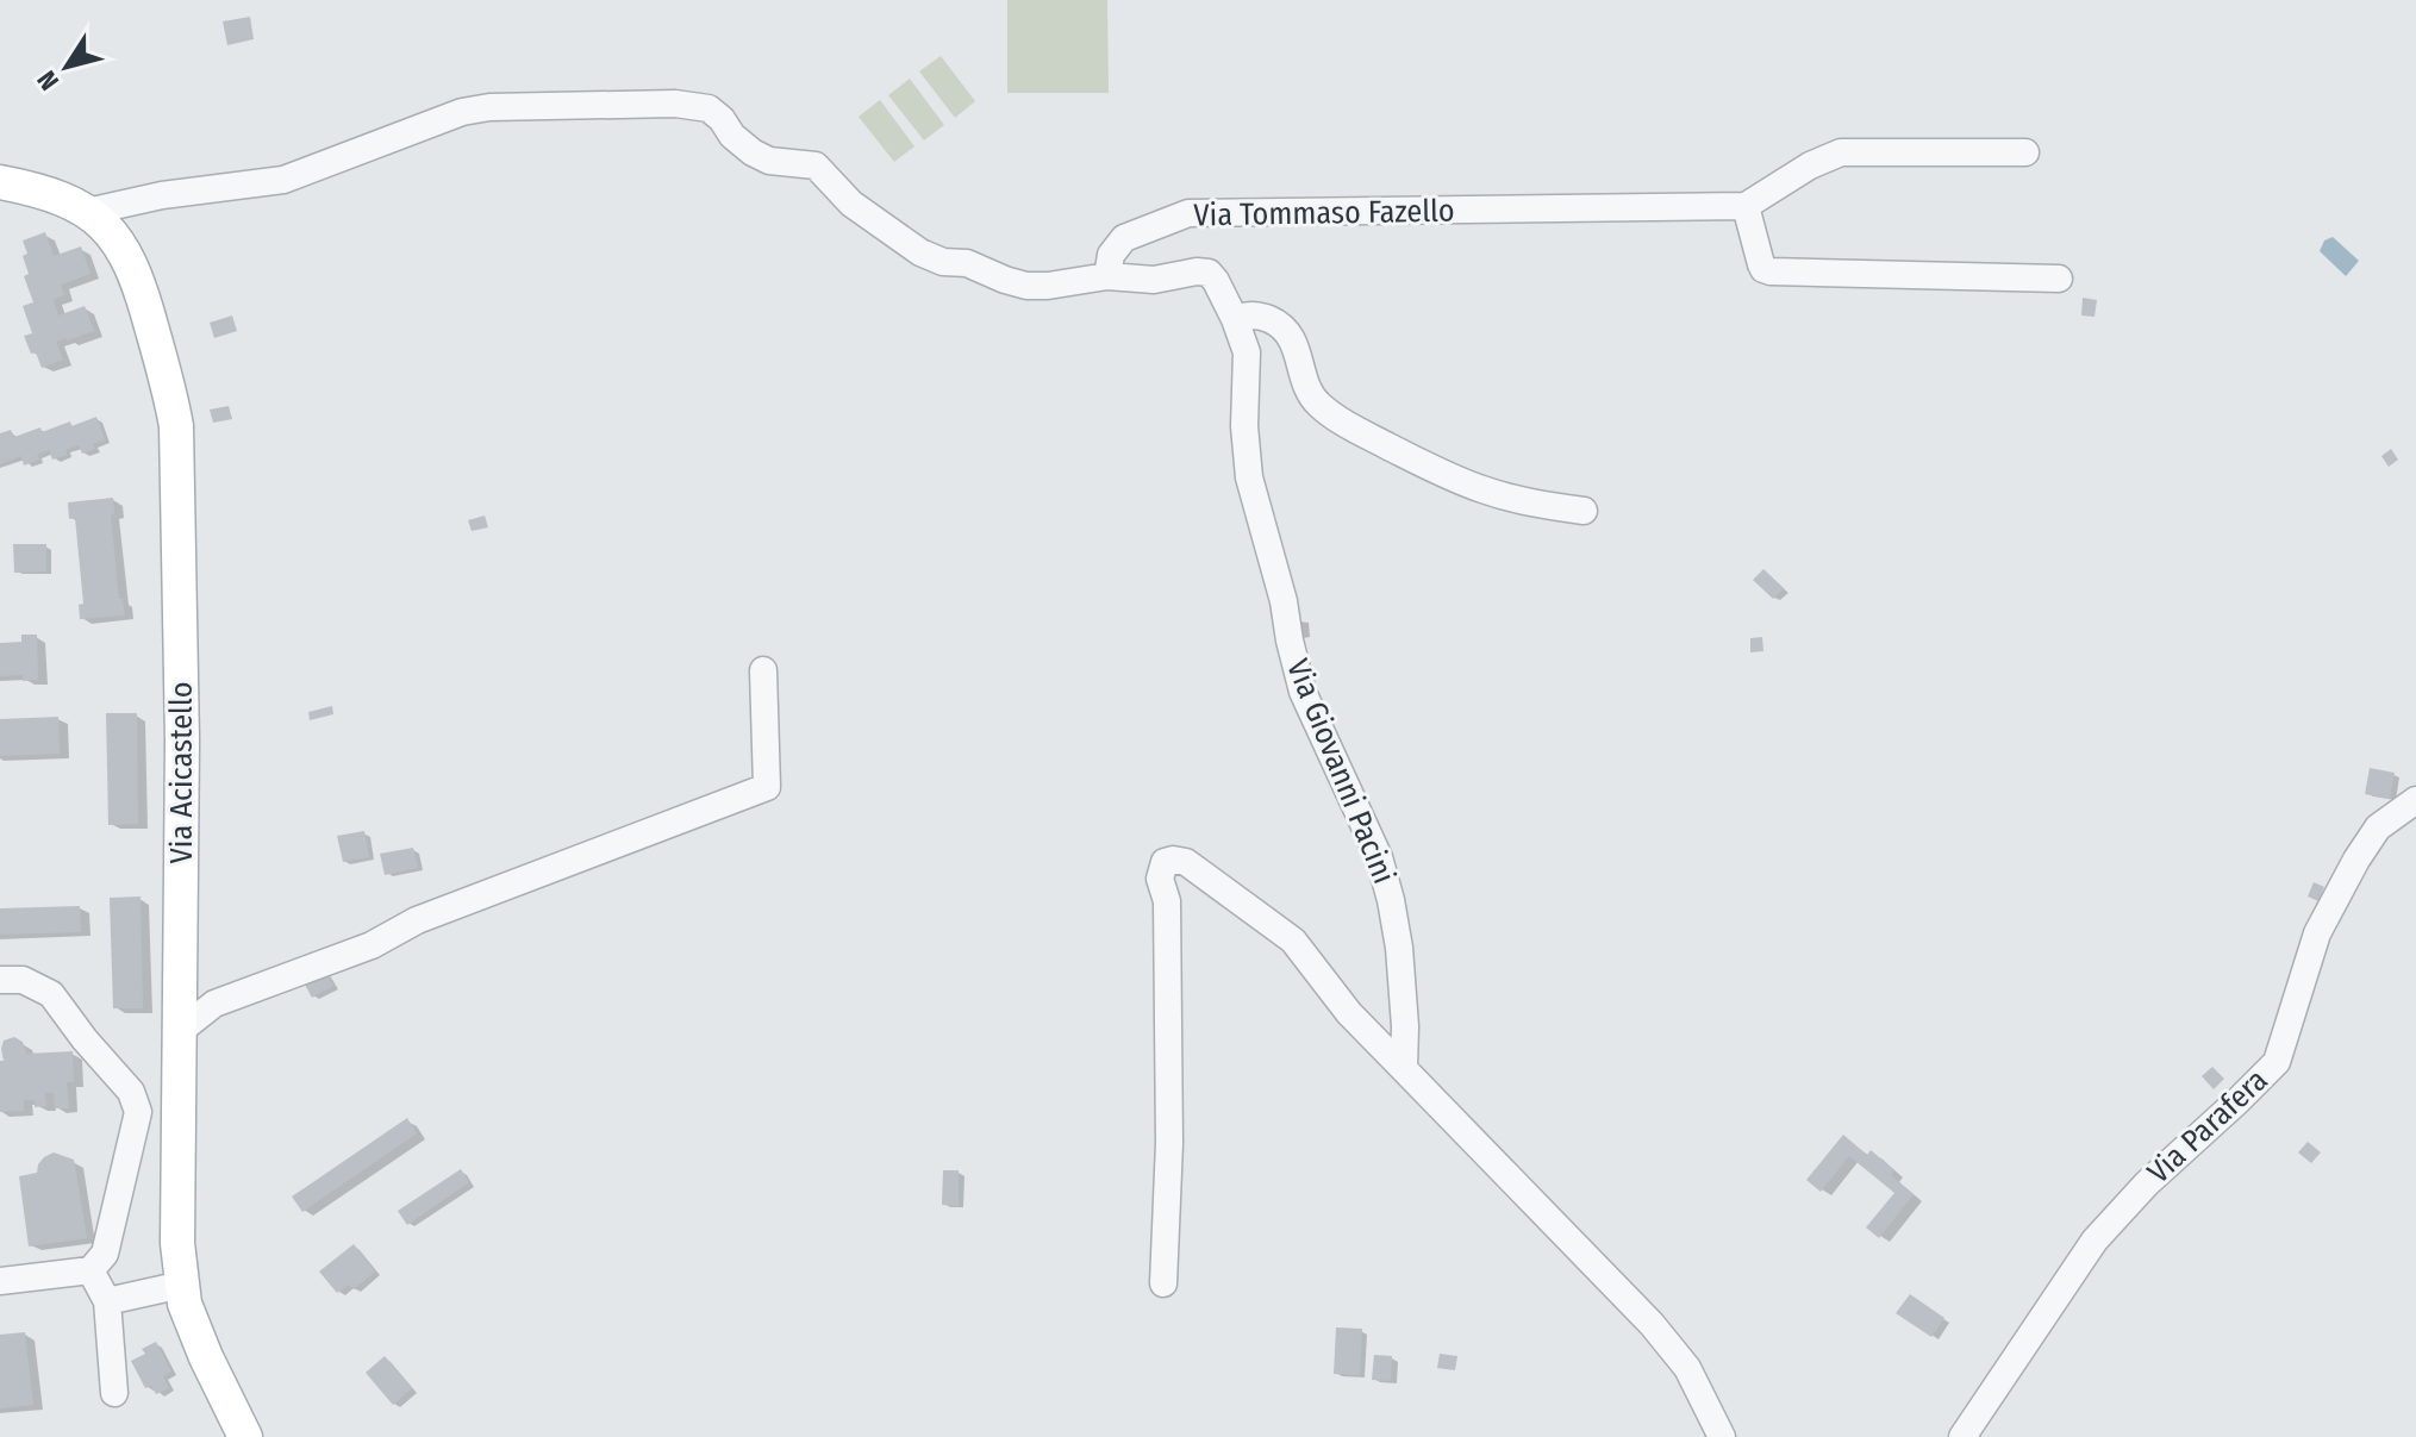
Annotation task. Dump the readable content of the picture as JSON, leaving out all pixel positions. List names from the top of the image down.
{
  "streets": {
    "main road": ["Via Acicastello"],
    "street": ["Via Tommaso Fazello", "Via Giovanni Pacini", "Via Parafera"]
  },
  "crossings": [
    ["Via Tommaso Fazello", "Via Giovanni Pacini"]
  ],
  "north": "bottom left"
}
